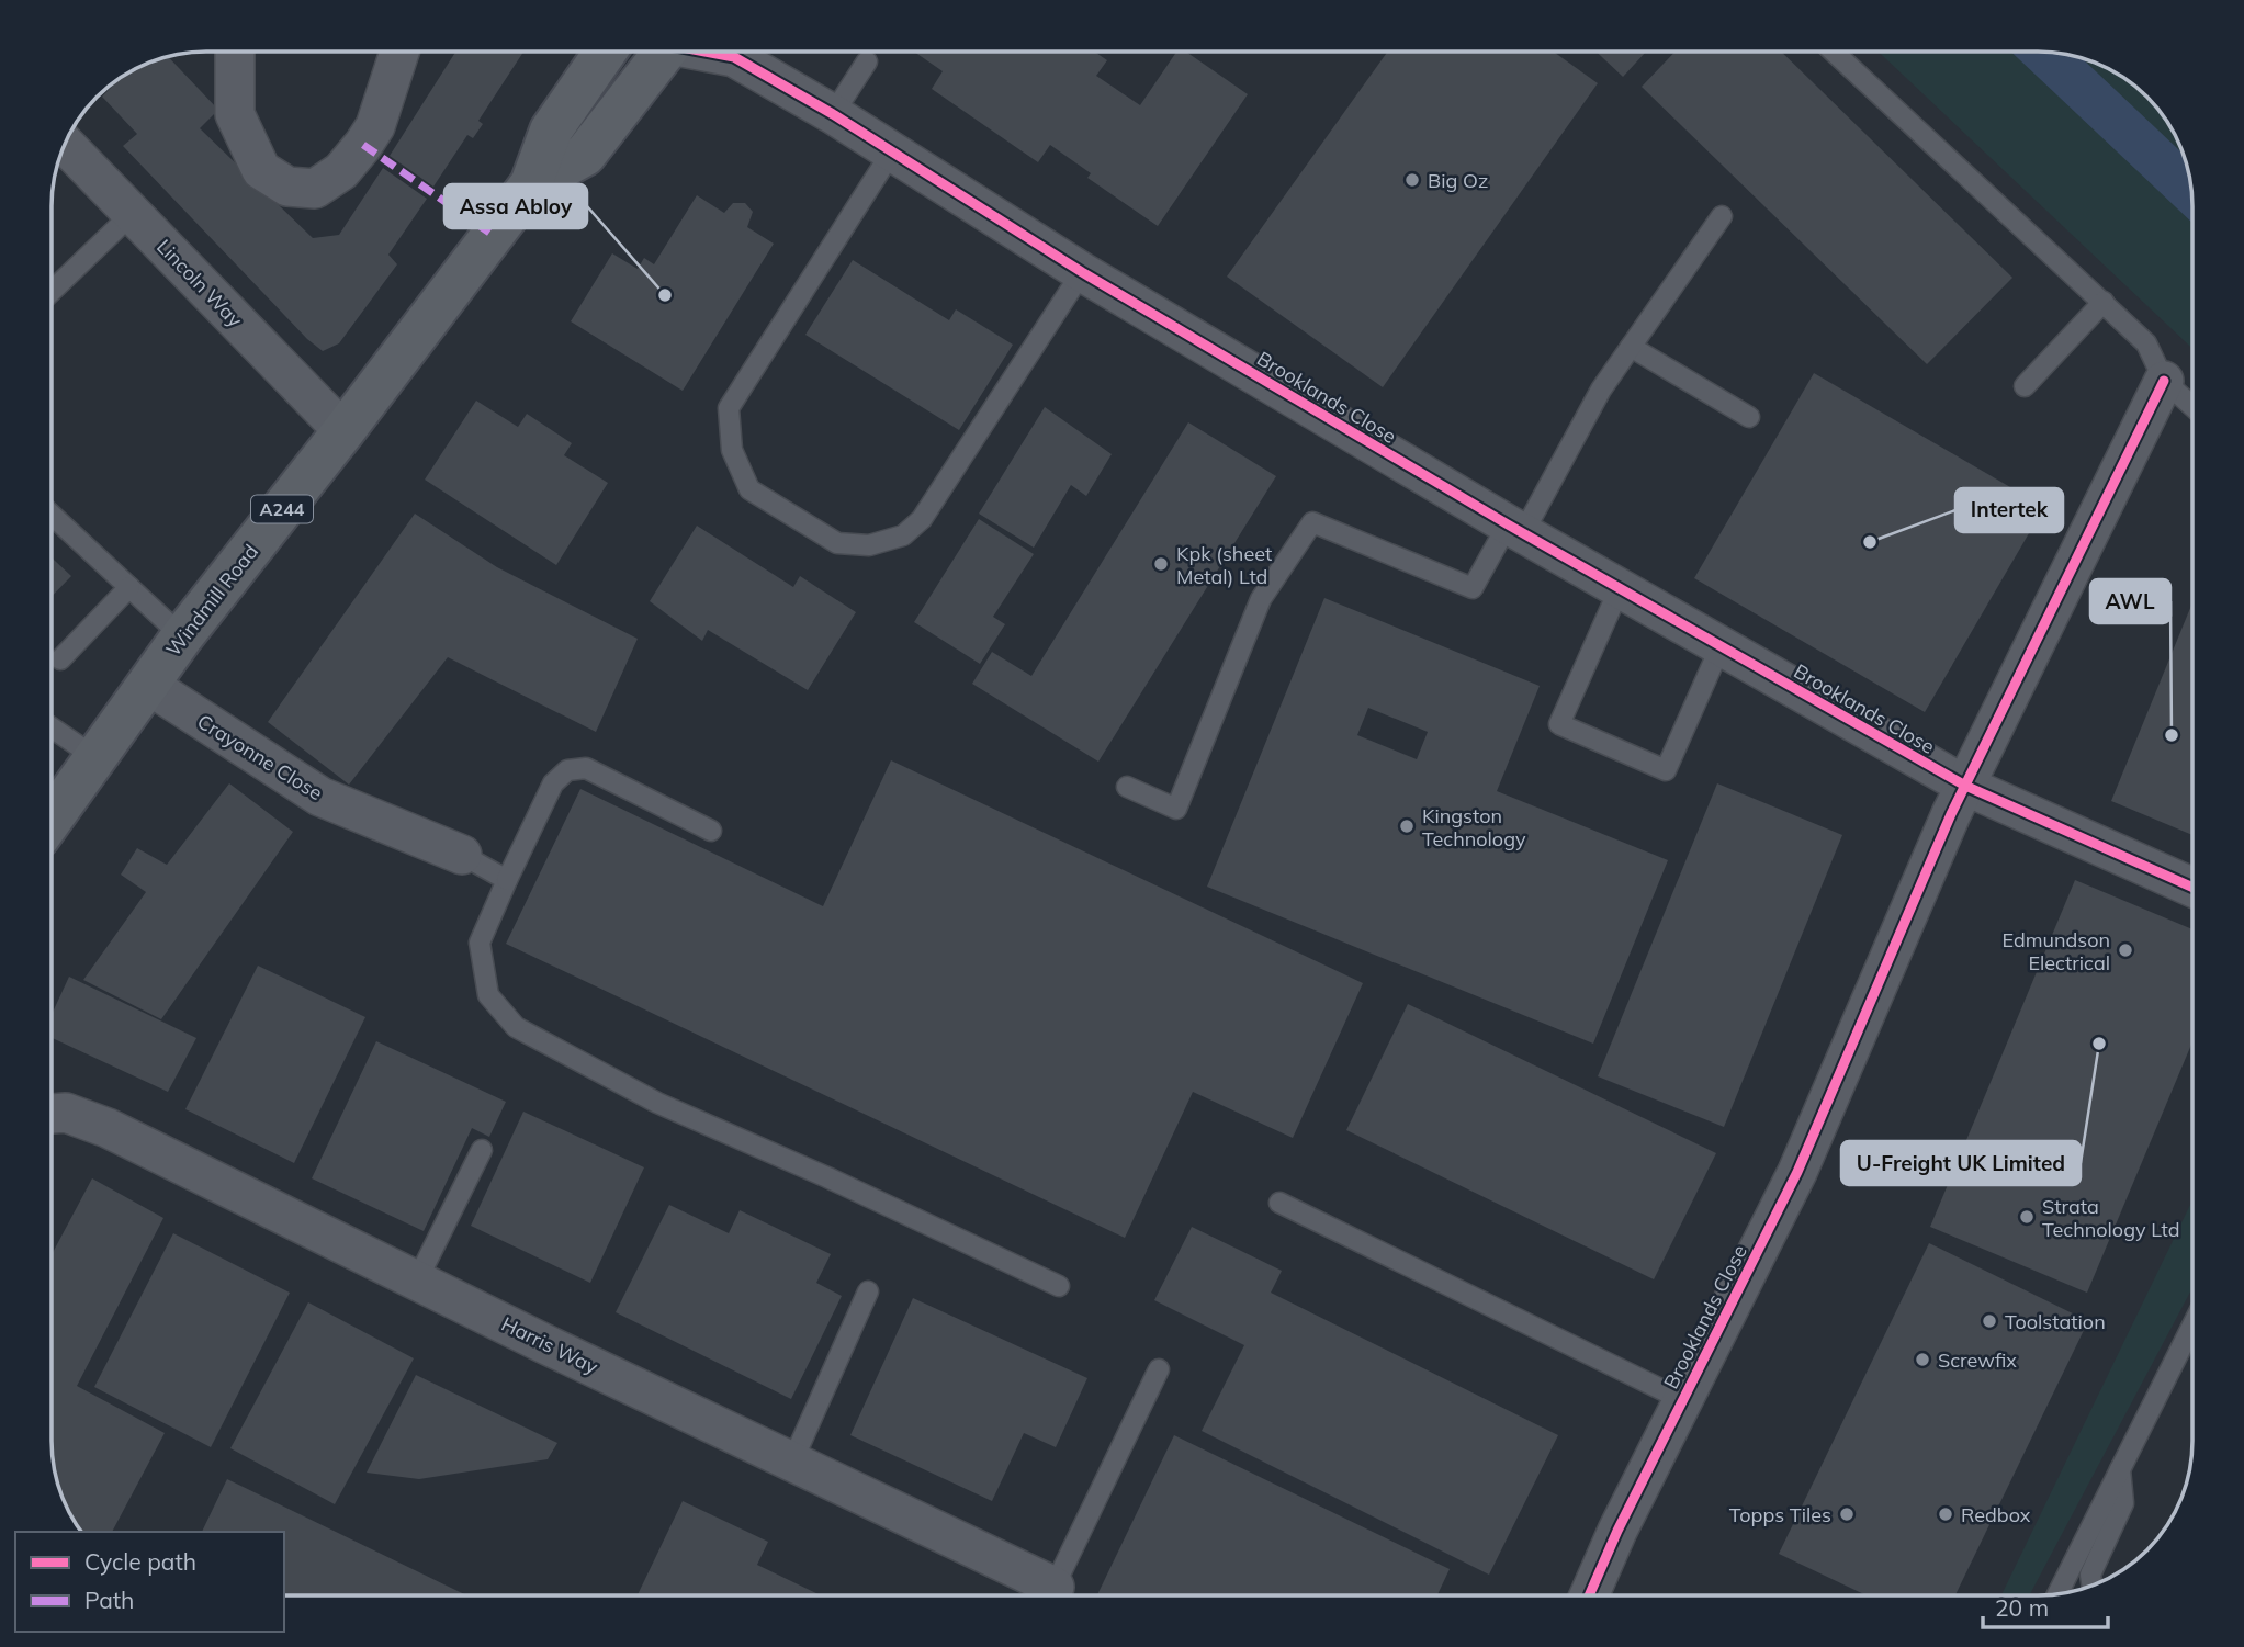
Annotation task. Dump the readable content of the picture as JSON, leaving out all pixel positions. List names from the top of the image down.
{
  "streets": {
    "main road": ["A244", "Windmill Road"],
    "street": [
      "Lincoln Way",
      "Brooklands Close",
      "Crayonne Close",
      "Harris Way"
    ]
  },
  "crossings": [
    ["Lincoln Way", "Windmill Road"],
    ["Windmill Road", "Crayonne Close"]
  ],
  "places": [
    "Big Oz",
    "Assa Abloy",
    "Intertek",
    "Kpk (sheet Metal) Ltd",
    "AWL",
    "Kingston Technology",
    "Edmundson Electrical",
    "U-Freight UK Limited",
    "Strata Technology Ltd",
    "Toolstation",
    "Screwfix",
    "Topps Tiles",
    "Redbox"
  ],
  "legend": ["Cycle path", "Path"],
  "scale_bar": "20 m"
}
